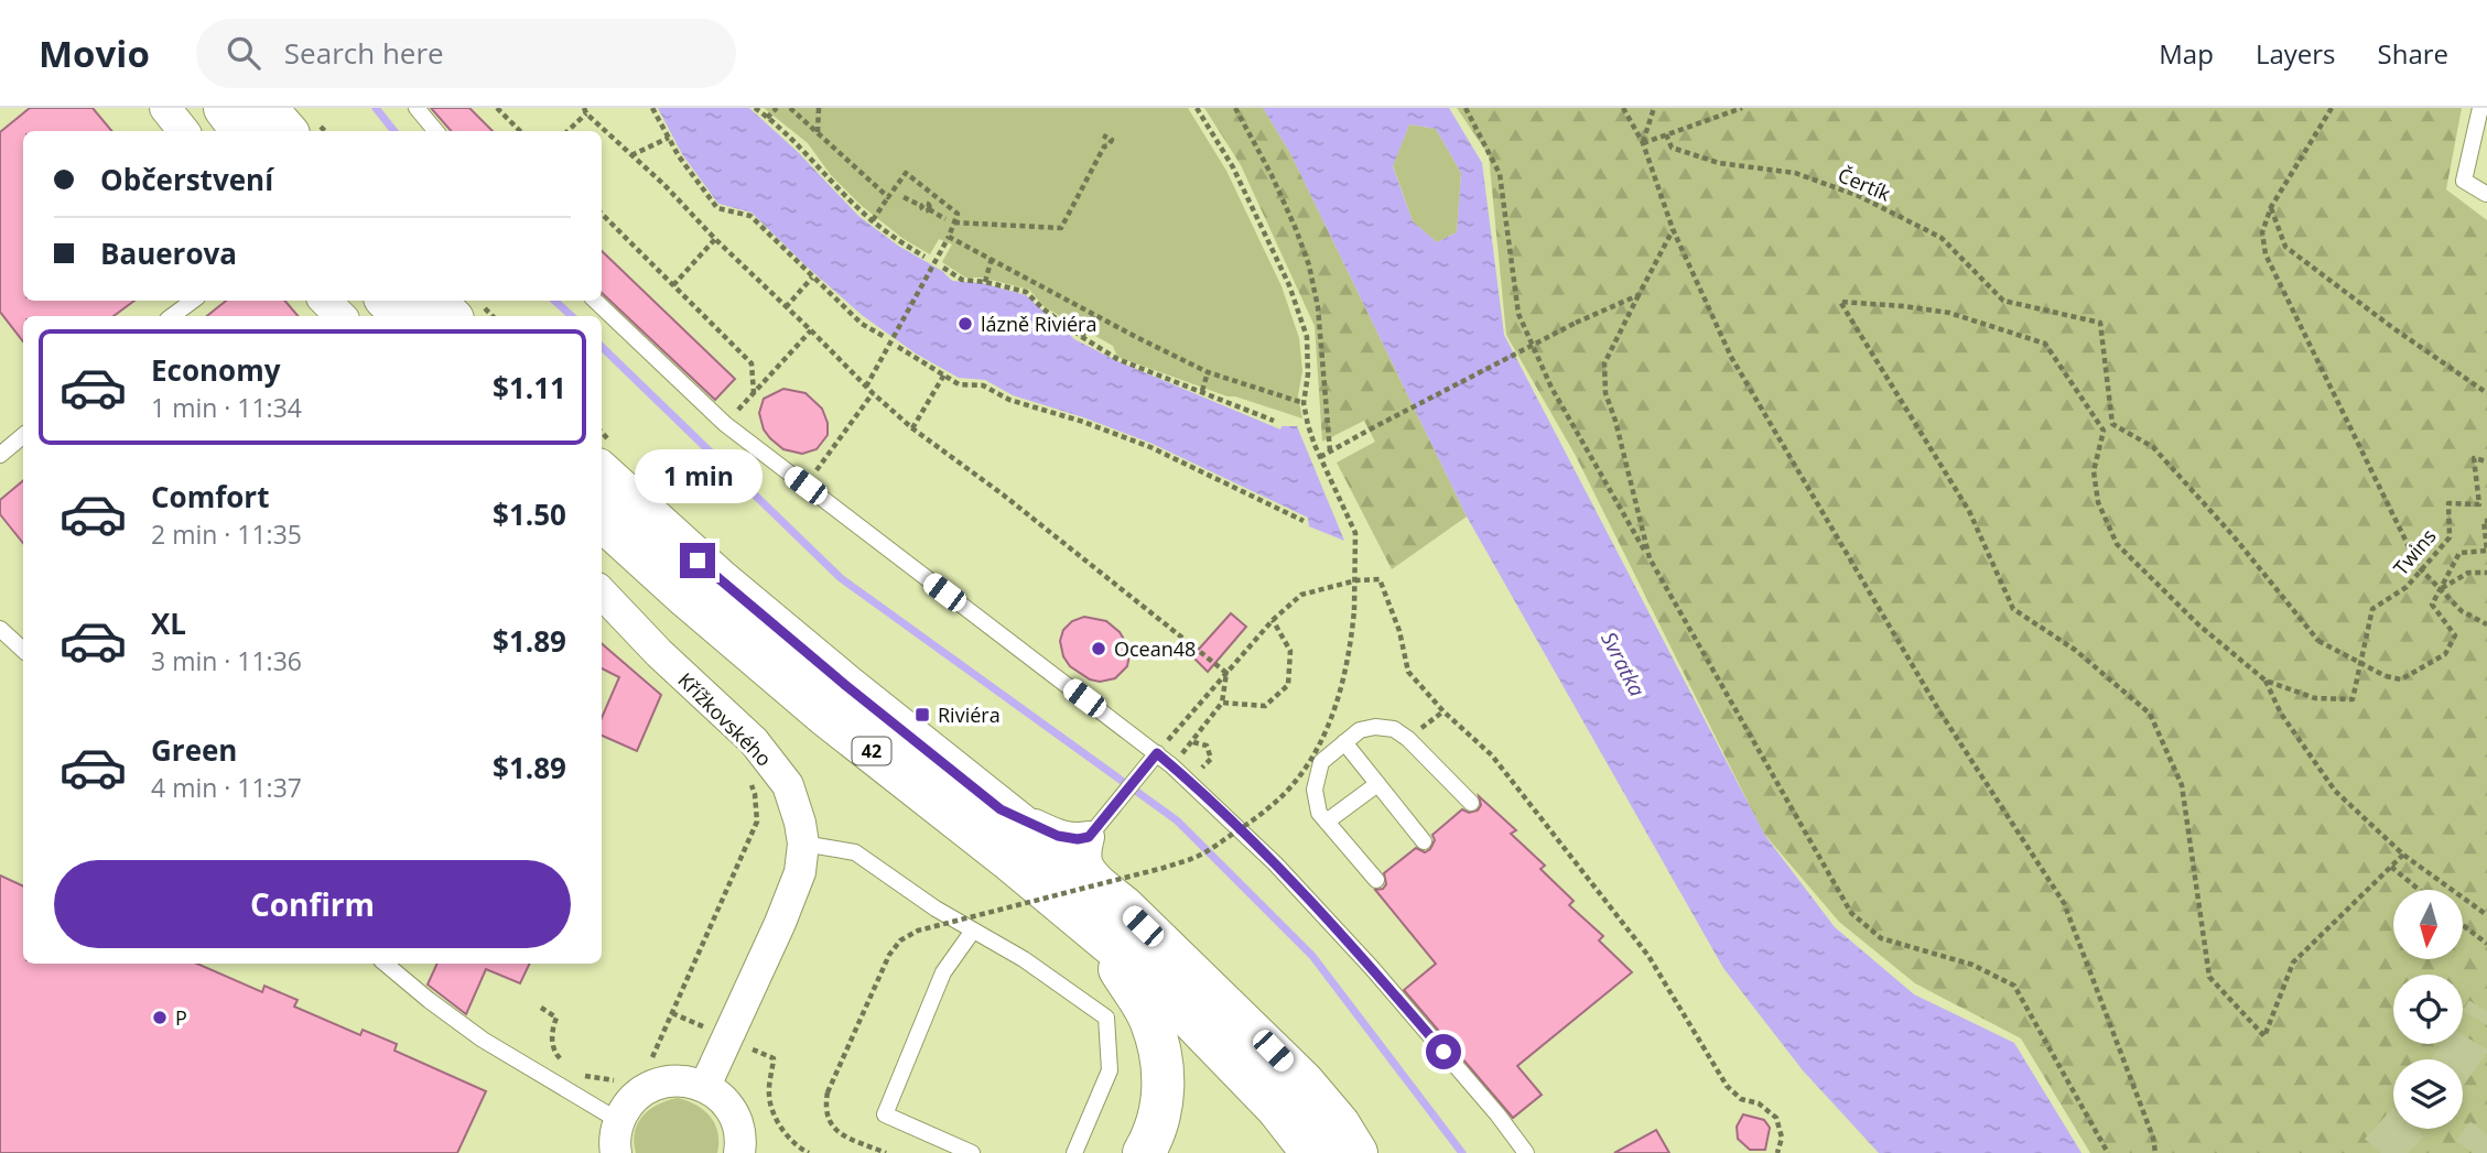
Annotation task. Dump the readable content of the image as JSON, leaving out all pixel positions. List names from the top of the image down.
{
  "streets": {
    "highway": ["42"],
    "street": ["Křížkovského"],
    "path": ["Čertík", "Twins"]
  },
  "crossings": [
    ["Čertík", "Twins"]
  ],
  "water": ["Svratka"],
  "places": {
    "other": ["lázně Riviéra", "Ocean48", "P"],
    "transit": ["Riviéra"]
  },
  "north": "bottom",
  "page": {
    "header": "Movio",
    "search": "Search here",
    "nav": ["Map", "Layers", "Share"],
    "banner": ["Občerstvení", "Bauerova"],
    "list": [
      {
        "name": "Economy",
        "note": "1 min · 11:34",
        "value": "$1.11"
      },
      {
        "name": "Comfort",
        "note": "2 min · 11:35",
        "value": "$1.50"
      },
      {
        "name": "XL",
        "note": "3 min · 11:36",
        "value": "$1.89"
      },
      {
        "name": "Green",
        "note": "4 min · 11:37",
        "value": "$1.89"
      }
    ],
    "bubble": "1 min",
    "buttons": "Confirm"
  }
}
